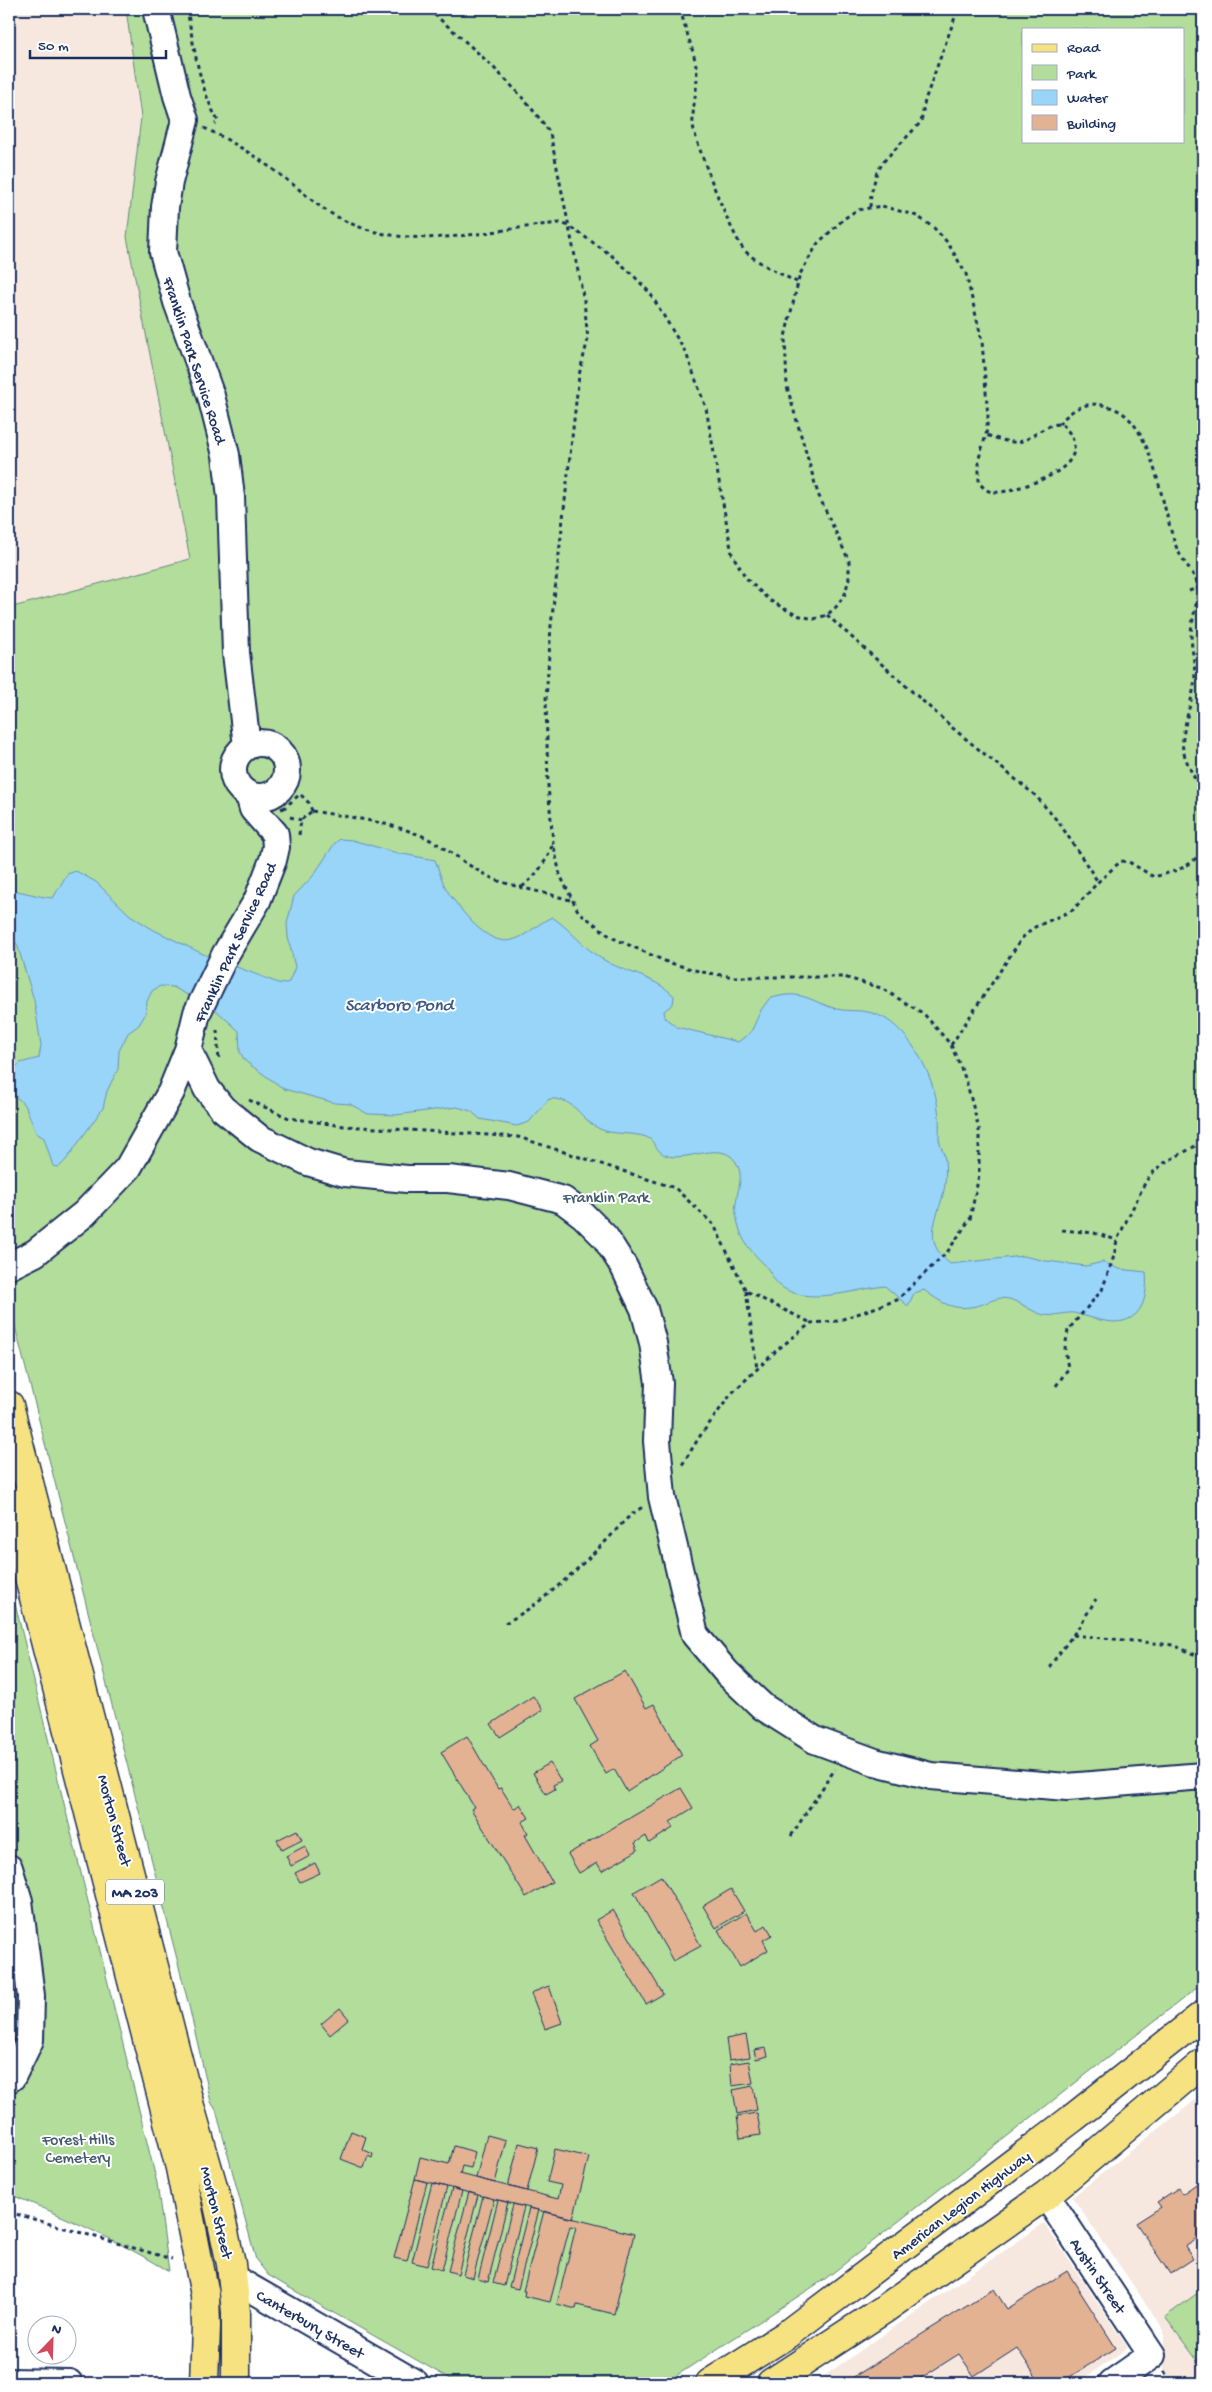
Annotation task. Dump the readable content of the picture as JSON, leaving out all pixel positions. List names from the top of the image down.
{
  "streets": {
    "main road": ["Morton Street", "MA 203", "American Legion Highway"],
    "street": ["Franklin Park Service Road", "Austin Street", "Canterbury Street"]
  },
  "crossings": [
    ["Morton Street", "Canterbury Street"]
  ],
  "water": ["Scarboro Pond"],
  "parks": ["Franklin Park", "Forest Hills Cemetery"],
  "legend": [
    "Road",
    "Park",
    "Water",
    "Building"
  ],
  "scale_bar": "50 m",
  "north": "top right"
}
